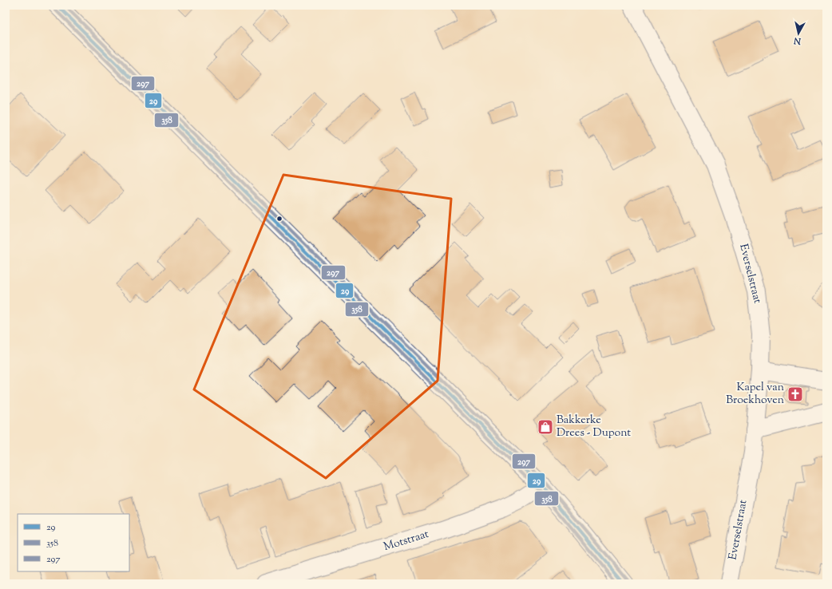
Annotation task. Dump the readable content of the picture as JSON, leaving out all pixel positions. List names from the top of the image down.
{
  "streets": {
    "street": ["Everselstraat", "Motstraat"]
  },
  "places": {
    "church": ["Kapel van Broekhoven"],
    "shop": ["Bakkerke Drees - Dupont"]
  },
  "lines": ["transit line 29", "transit line 297", "transit line 358"],
  "legend": ["29", "358", "297"],
  "north": "bottom"
}
